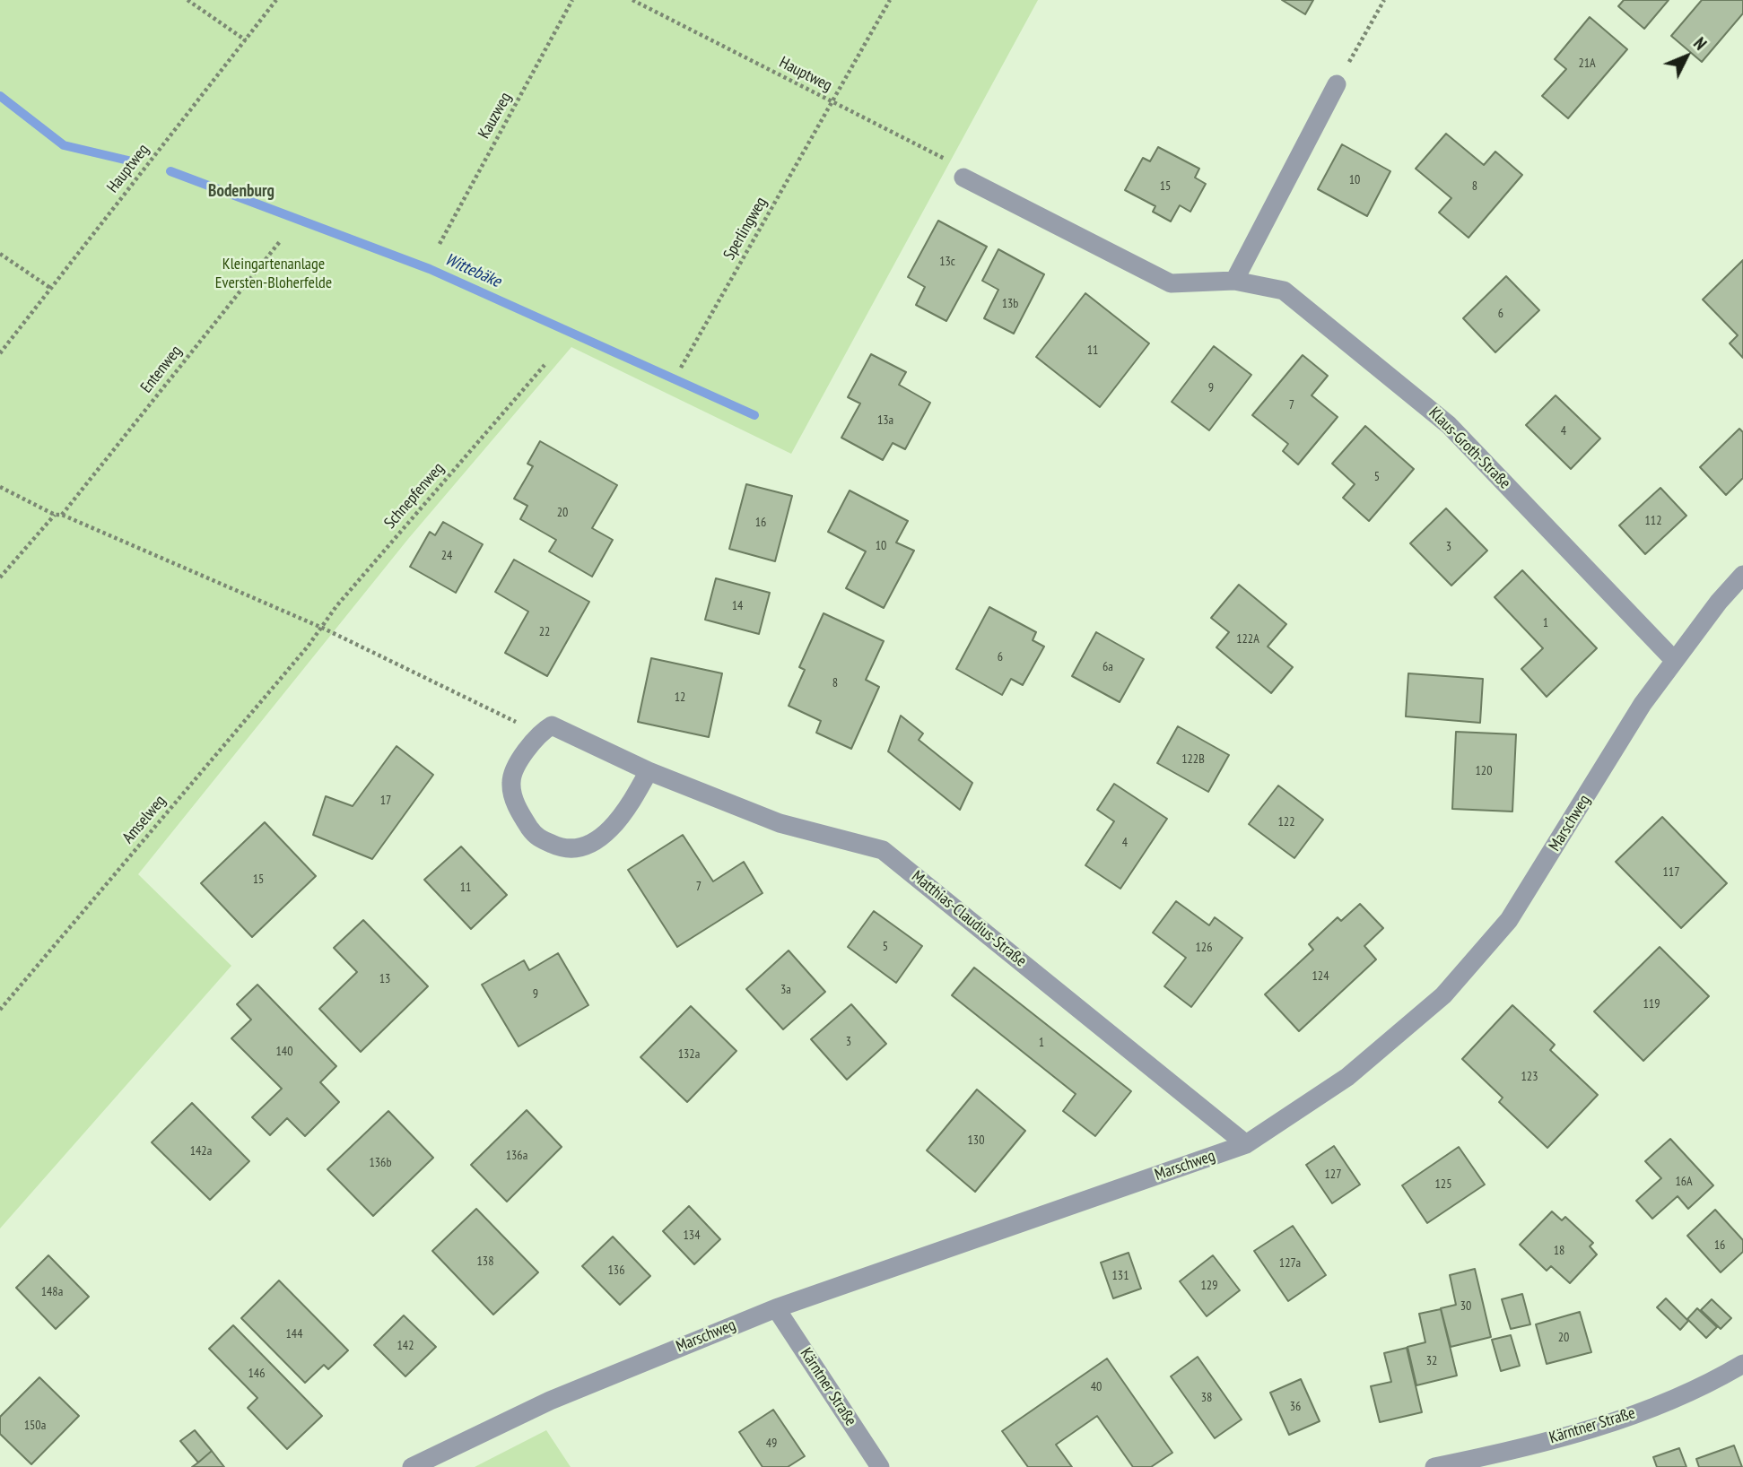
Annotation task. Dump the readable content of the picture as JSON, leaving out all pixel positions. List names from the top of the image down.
{
  "streets": {
    "street": [
      "Klaus-Groth-Straße",
      "Marschweg",
      "Matthias-Claudius-Straße",
      "Kärntner Straße"
    ],
    "path": [
      "Hauptweg",
      "Kauzweg",
      "Sperlingweg",
      "Entenweg",
      "Schnepfenweg",
      "Amselweg"
    ]
  },
  "crossings": [
    ["Hauptweg", "Sperlingweg"],
    ["Hauptweg", "Klaus-Groth-Straße"],
    ["Klaus-Groth-Straße", "Marschweg"],
    ["Schnepfenweg", "Amselweg"],
    ["Marschweg", "Matthias-Claudius-Straße"],
    ["Marschweg", "Kärntner Straße"]
  ],
  "districts": ["Bodenburg"],
  "water": ["Wittebäke"],
  "parks": ["Kleingartenanlage Eversten-Bloherfelde"],
  "house_numbers": [
    "21A",
    "10",
    "15",
    "8",
    "13c",
    "13b",
    "6",
    "11",
    "9",
    "7",
    "13a",
    "4",
    "5",
    "20",
    "112",
    "16",
    "10",
    "3",
    "24",
    "14",
    "1",
    "22",
    "122A",
    "6",
    "6a",
    "8",
    "12",
    "122B",
    "120",
    "17",
    "122",
    "4",
    "117",
    "15",
    "7",
    "11",
    "5",
    "126",
    "124",
    "13",
    "3a",
    "9",
    "119",
    "3",
    "1",
    "140",
    "132a",
    "123",
    "130",
    "142a",
    "136a",
    "136b",
    "127",
    "16A",
    "125",
    "134",
    "16",
    "18",
    "138",
    "127a",
    "136",
    "131",
    "129",
    "148a",
    "30",
    "144",
    "20",
    "142",
    "32",
    "146",
    "40",
    "38",
    "36",
    "150a",
    "49"
  ],
  "north": "top right"
}
